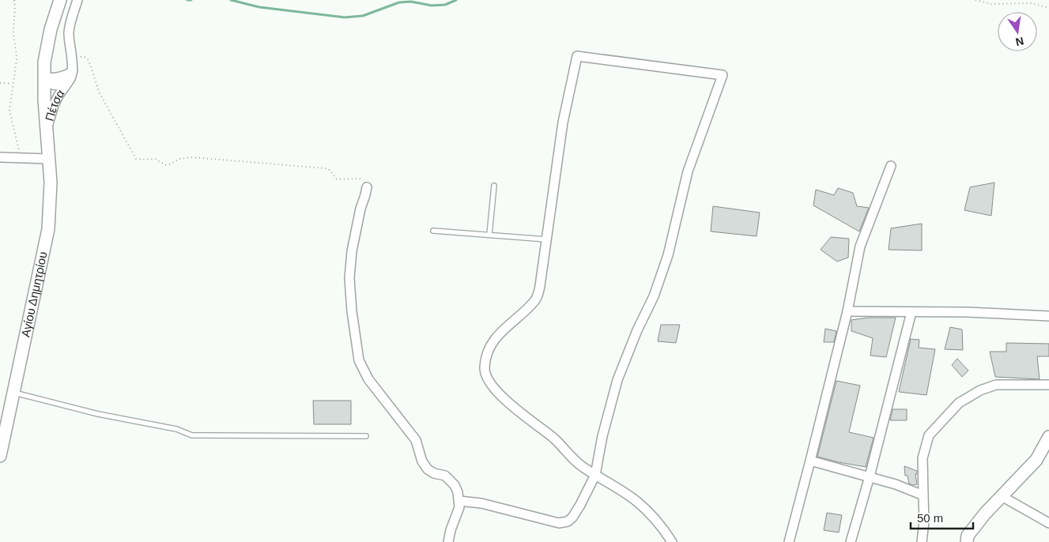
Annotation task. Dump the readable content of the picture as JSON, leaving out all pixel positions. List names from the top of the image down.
{
  "streets": {
    "main road": ["Πέτσα", "Αγίου Δημητρίου"]
  },
  "crossings": [
    ["Πέτσα", "Αγίου Δημητρίου"]
  ],
  "scale_bar": "50 m",
  "north": "bottom"
}
